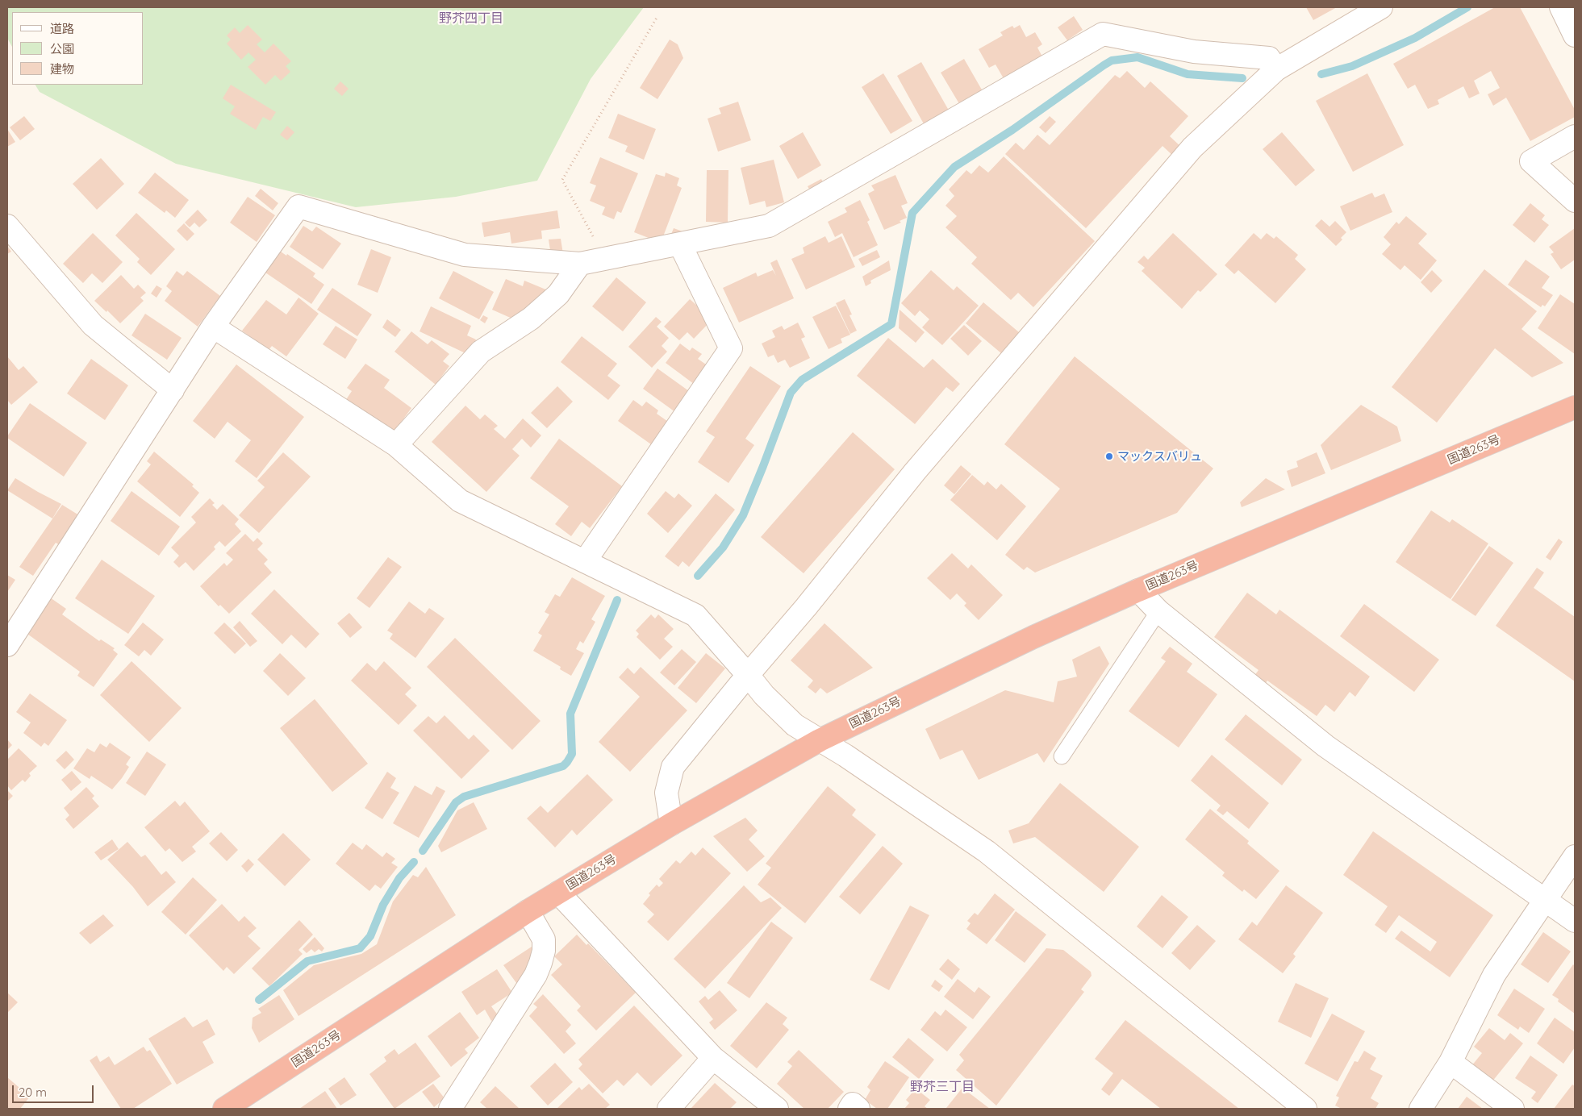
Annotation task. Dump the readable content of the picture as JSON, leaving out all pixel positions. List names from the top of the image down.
{
  "streets": {
    "highway": ["国道263号"]
  },
  "districts": ["野芥四丁目", "野芥三丁目"],
  "places": ["マックスバリュ"],
  "legend": ["道路", "公園", "建物"],
  "scale_bar": "20 m"
}
